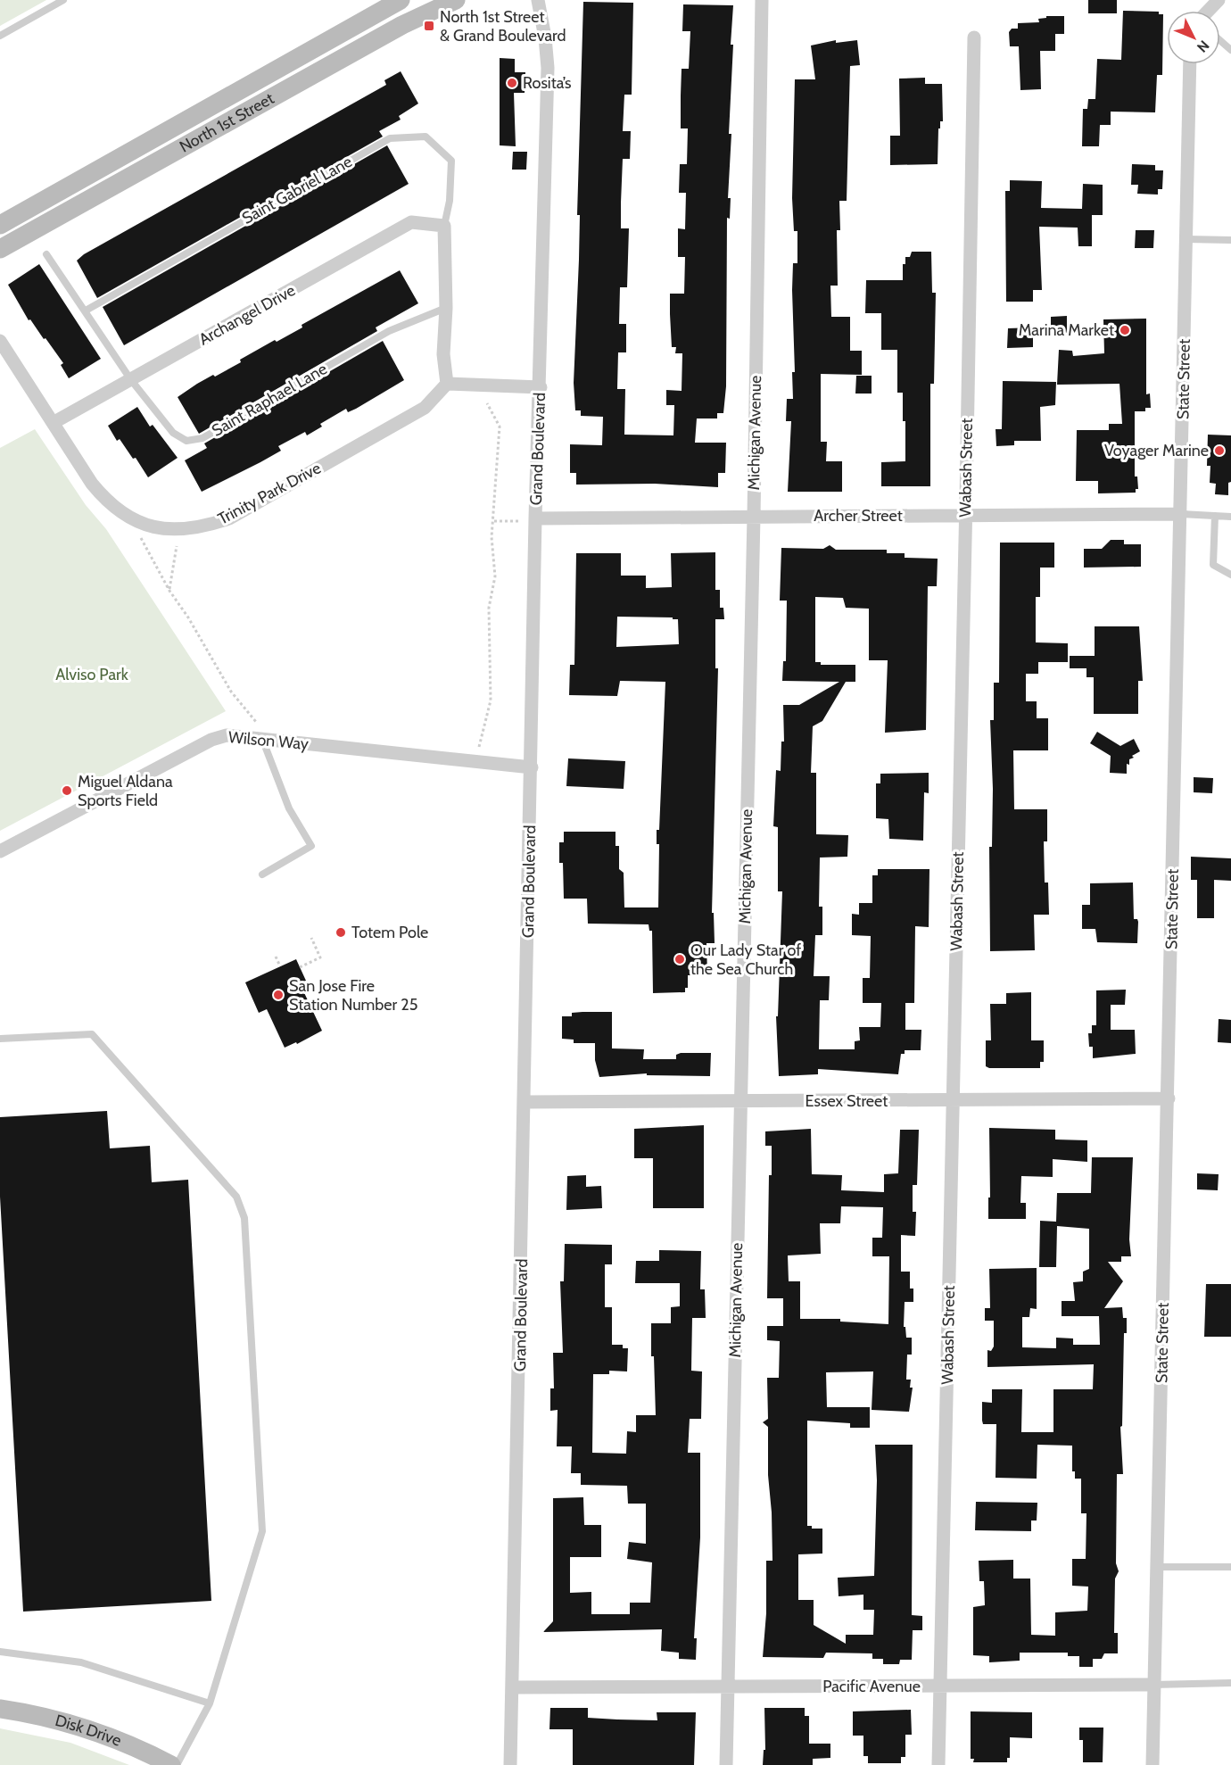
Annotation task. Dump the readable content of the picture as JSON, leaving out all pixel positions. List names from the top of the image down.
{
  "streets": {
    "main road": ["North 1st Street", "Disk Drive"],
    "street": [
      "Archangel Drive",
      "State Street",
      "Michigan Avenue",
      "Grand Boulevard",
      "Wabash Street",
      "Trinity Park Drive",
      "Archer Street",
      "Wilson Way",
      "Essex Street",
      "Pacific Avenue"
    ],
    "lane": ["Saint Gabriel Lane", "Saint Raphael Lane"]
  },
  "crossings": [
    ["Saint Gabriel Lane", "Archangel Drive"],
    ["Saint Gabriel Lane", "Saint Raphael Lane"],
    ["Archangel Drive", "Saint Raphael Lane"],
    ["Archangel Drive", "Trinity Park Drive"],
    ["State Street", "Archer Street"],
    ["State Street", "Essex Street"],
    ["State Street", "Pacific Avenue"],
    ["Michigan Avenue", "Archer Street"],
    ["Michigan Avenue", "Essex Street"],
    ["Michigan Avenue", "Pacific Avenue"],
    ["Grand Boulevard", "Archer Street"],
    ["Grand Boulevard", "Wilson Way"],
    ["Grand Boulevard", "Essex Street"],
    ["Grand Boulevard", "Pacific Avenue"],
    ["Wabash Street", "Archer Street"],
    ["Wabash Street", "Essex Street"],
    ["Wabash Street", "Pacific Avenue"]
  ],
  "parks": ["Alviso Park"],
  "places": {
    "transit": ["North 1st Street & Grand Boulevard"],
    "other": [
      "Rosita’s",
      "Marina Market",
      "Voyager Marine",
      "Miguel Aldana Sports Field",
      "Totem Pole",
      "Our Lady Star of the Sea Church",
      "San Jose Fire Station Number 25"
    ]
  },
  "north": "bottom right"
}
